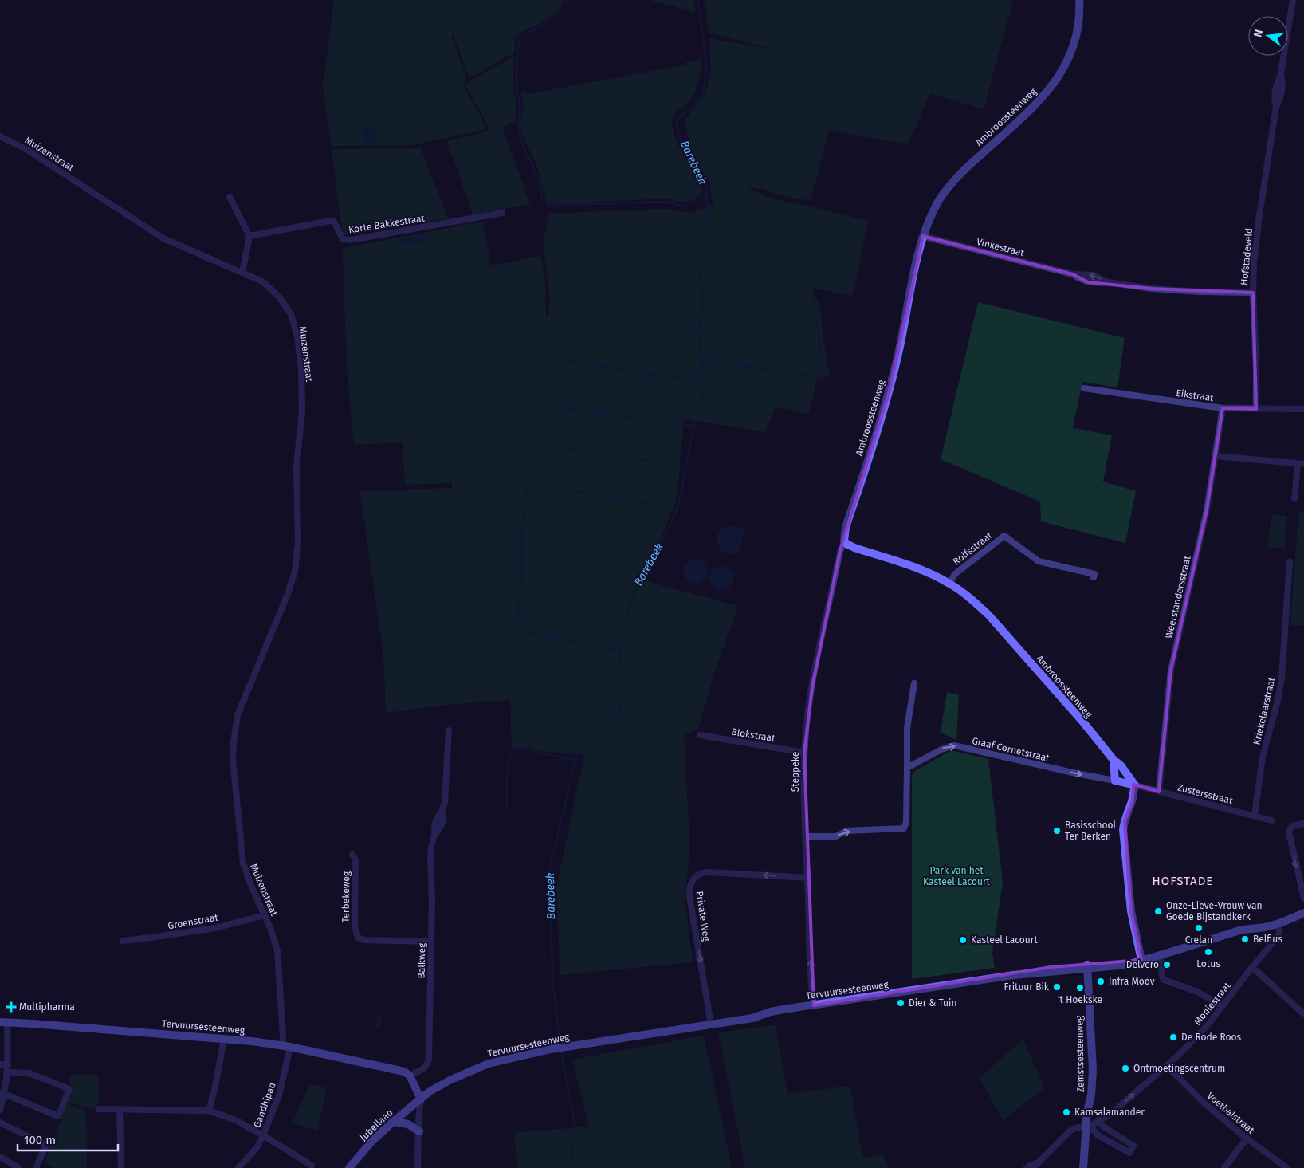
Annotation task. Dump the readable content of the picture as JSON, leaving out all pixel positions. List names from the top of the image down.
{
  "streets": {
    "street": [
      "Ambroossteenweg",
      "Muizenstraat",
      "Korte Bakkestraat",
      "Vinkestraat",
      "Hofstadeveld",
      "Eikstraat",
      "Rolfsstraat",
      "Weerstandersstraat",
      "Kriekelaarstraat",
      "Blokstraat",
      "Graaf Cornetstraat",
      "Steppeke",
      "Zustersstraat",
      "Terbekeweg",
      "Private Weg",
      "Groenstraat",
      "Balkweg",
      "Tervuursesteenweg",
      "Moniestraat",
      "Zemstsesteenweg",
      "Gandhipad",
      "Voetbalstraat",
      "Jubellaan"
    ]
  },
  "crossings": [
    ["Ambroossteenweg", "Vinkestraat"],
    ["Ambroossteenweg", "Rolfsstraat"],
    ["Ambroossteenweg", "Steppeke"],
    ["Ambroossteenweg", "Zustersstraat"],
    ["Muizenstraat", "Groenstraat"],
    ["Muizenstraat", "Tervuursesteenweg"],
    ["Muizenstraat", "Gandhipad"],
    ["Vinkestraat", "Hofstadeveld"],
    ["Hofstadeveld", "Eikstraat"],
    ["Eikstraat", "Weerstandersstraat"],
    ["Weerstandersstraat", "Zustersstraat"],
    ["Kriekelaarstraat", "Zustersstraat"],
    ["Blokstraat", "Steppeke"],
    ["Steppeke", "Private Weg"],
    ["Steppeke", "Tervuursesteenweg"],
    ["Terbekeweg", "Balkweg"],
    ["Private Weg", "Tervuursesteenweg"],
    ["Balkweg", "Tervuursesteenweg"],
    ["Tervuursesteenweg", "Moniestraat"],
    ["Tervuursesteenweg", "Zemstsesteenweg"],
    ["Tervuursesteenweg", "Gandhipad"],
    ["Tervuursesteenweg", "Jubellaan"],
    ["Moniestraat", "Zemstsesteenweg"],
    ["Moniestraat", "Voetbalstraat"]
  ],
  "one_way": ["Graaf Cornetstraat"],
  "districts": ["HOFSTADE"],
  "water": ["Barebeek"],
  "parks": ["Park van het Kasteel Lacourt"],
  "places": {
    "other": [
      "Basisschool Ter Berken",
      "Onze-Lieve-Vrouw van Goede Bijstandkerk",
      "Crelan",
      "Belfius",
      "Kasteel Lacourt",
      "Lotus",
      "Delvero",
      "Infra Moov",
      "Frituur Bik",
      "'t Hoekske",
      "Dier & Tuin",
      "De Rode Roos",
      "Ontmoetingscentrum",
      "Kamsalamander"
    ],
    "health": ["Multipharma"]
  },
  "scale_bar": "100 m",
  "north": "left"
}
